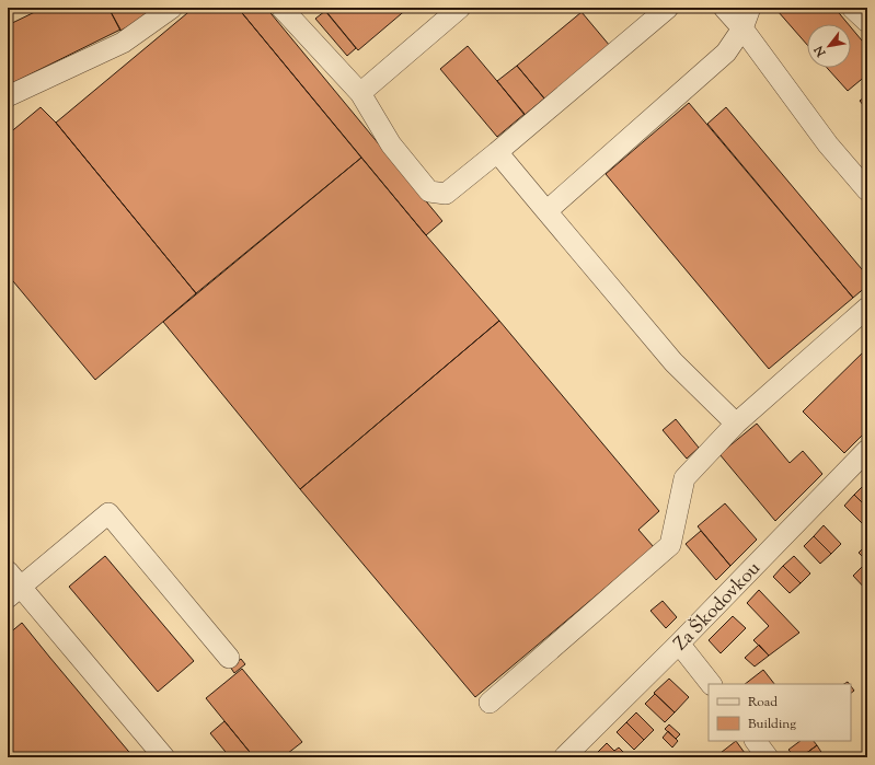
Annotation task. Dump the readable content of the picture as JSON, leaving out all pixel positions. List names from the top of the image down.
{
  "streets": {
    "street": ["Za Škodovkou"]
  },
  "legend": ["Road", "Building"],
  "north": "bottom left"
}
